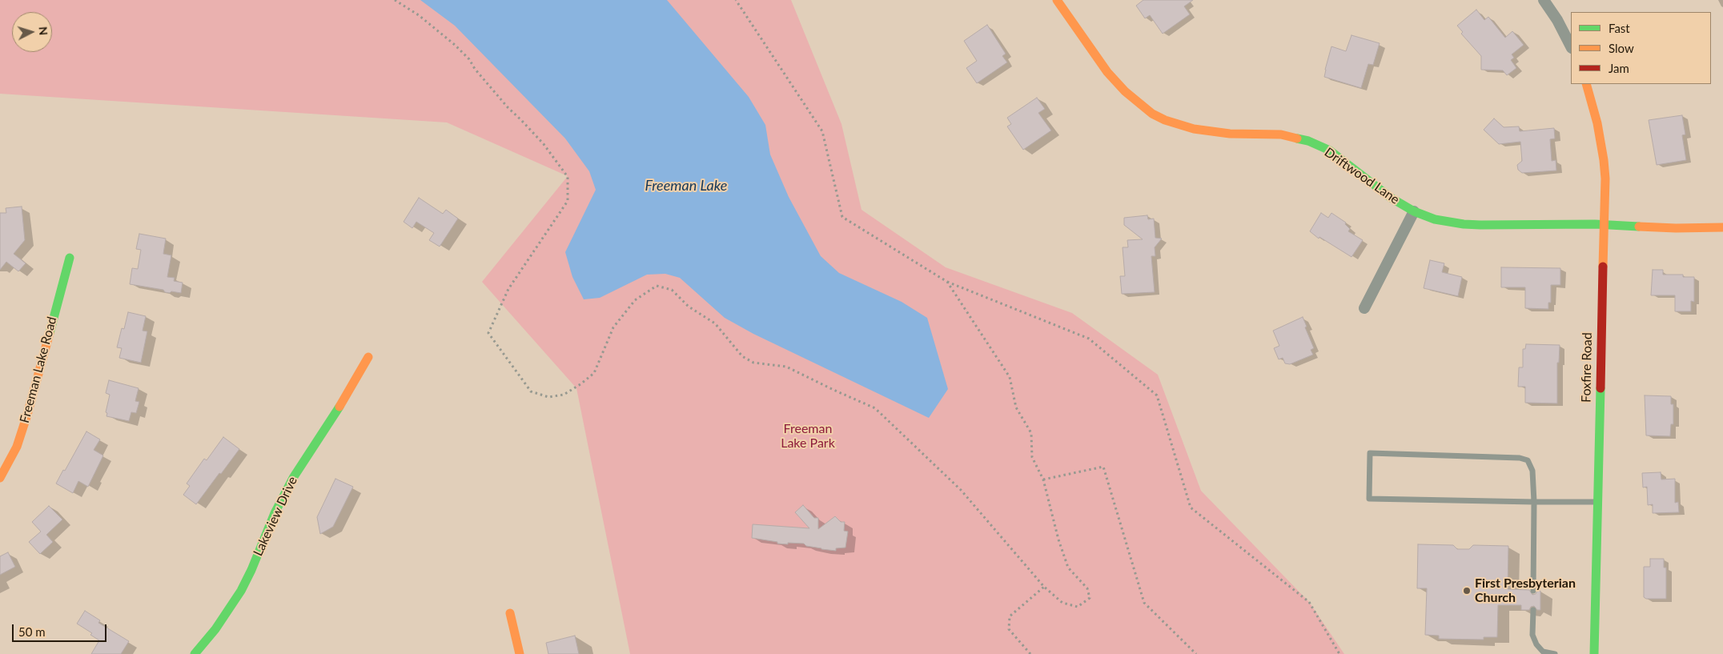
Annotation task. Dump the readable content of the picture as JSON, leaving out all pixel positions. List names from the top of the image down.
{
  "streets": {
    "street": [
      "Driftwood Lane",
      "Foxfire Road",
      "Freeman Lake Road",
      "Lakeview Drive"
    ]
  },
  "crossings": [
    ["Driftwood Lane", "Foxfire Road"]
  ],
  "water": ["Freeman Lake"],
  "parks": ["Freeman Lake Park"],
  "places": ["First Presbyterian Church"],
  "legend": ["Fast", "Slow", "Jam"],
  "scale_bar": "50 m",
  "north": "right"
}
